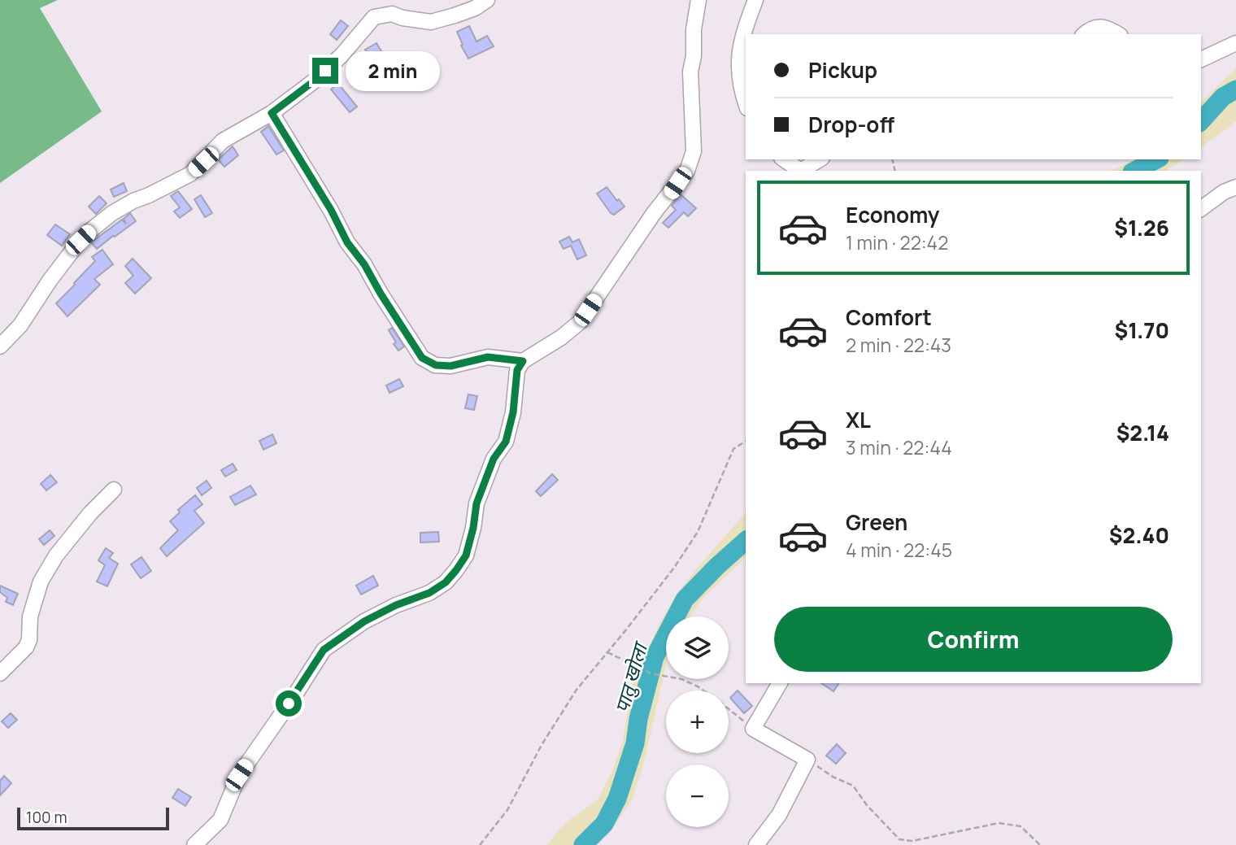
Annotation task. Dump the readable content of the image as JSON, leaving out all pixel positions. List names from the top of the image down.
{
  "water": ["पातु खोला"],
  "scale_bar": "100 m",
  "page": {
    "banner": ["Pickup", "Drop-off"],
    "bubble": "2 min",
    "list": [
      {
        "name": "Economy",
        "note": "1 min · 22:42",
        "value": "$1.26"
      },
      {
        "name": "Comfort",
        "note": "2 min · 22:43",
        "value": "$1.70"
      },
      {
        "name": "XL",
        "note": "3 min · 22:44",
        "value": "$2.14"
      },
      {
        "name": "Green",
        "note": "4 min · 22:45",
        "value": "$2.40"
      }
    ],
    "buttons": "Confirm",
    "map_buttons": ["+", "−"],
    "scale": "100 m"
  }
}
